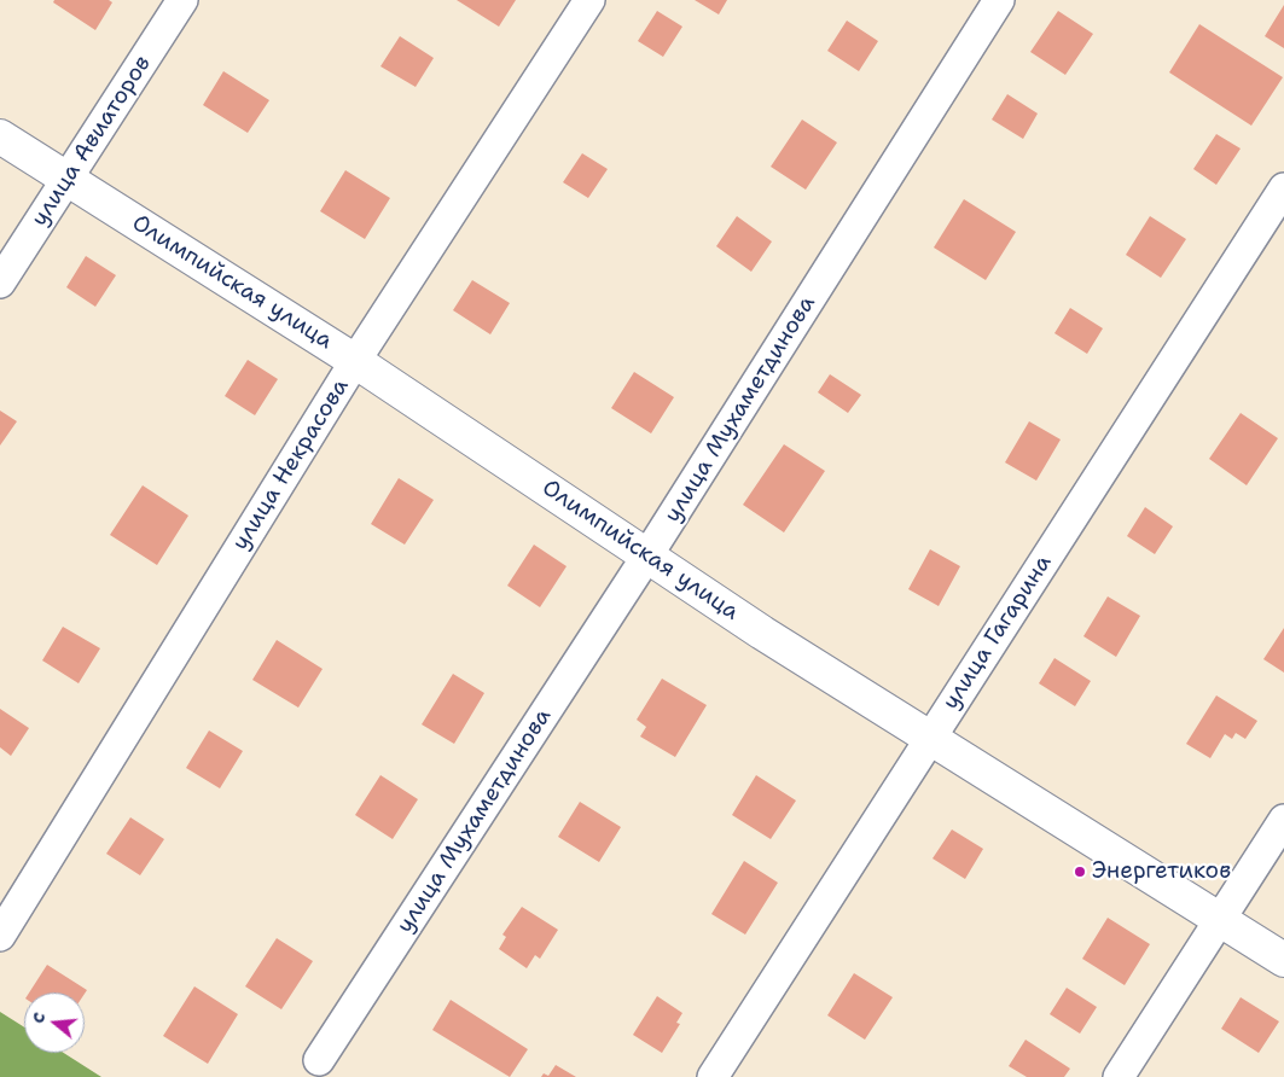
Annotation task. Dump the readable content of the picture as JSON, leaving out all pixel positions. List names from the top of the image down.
{
  "streets": {
    "street": [
      "улица Авиаторов",
      "Олимпийская улица",
      "улица Мухаметдинова",
      "улица Некрасова",
      "улица Гагарина"
    ]
  },
  "crossings": [
    ["улица Авиаторов", "Олимпийская улица"],
    ["Олимпийская улица", "улица Мухаметдинова"],
    ["Олимпийская улица", "улица Некрасова"],
    ["Олимпийская улица", "улица Гагарина"]
  ],
  "places": ["Энергетиков"],
  "north": "left"
}
